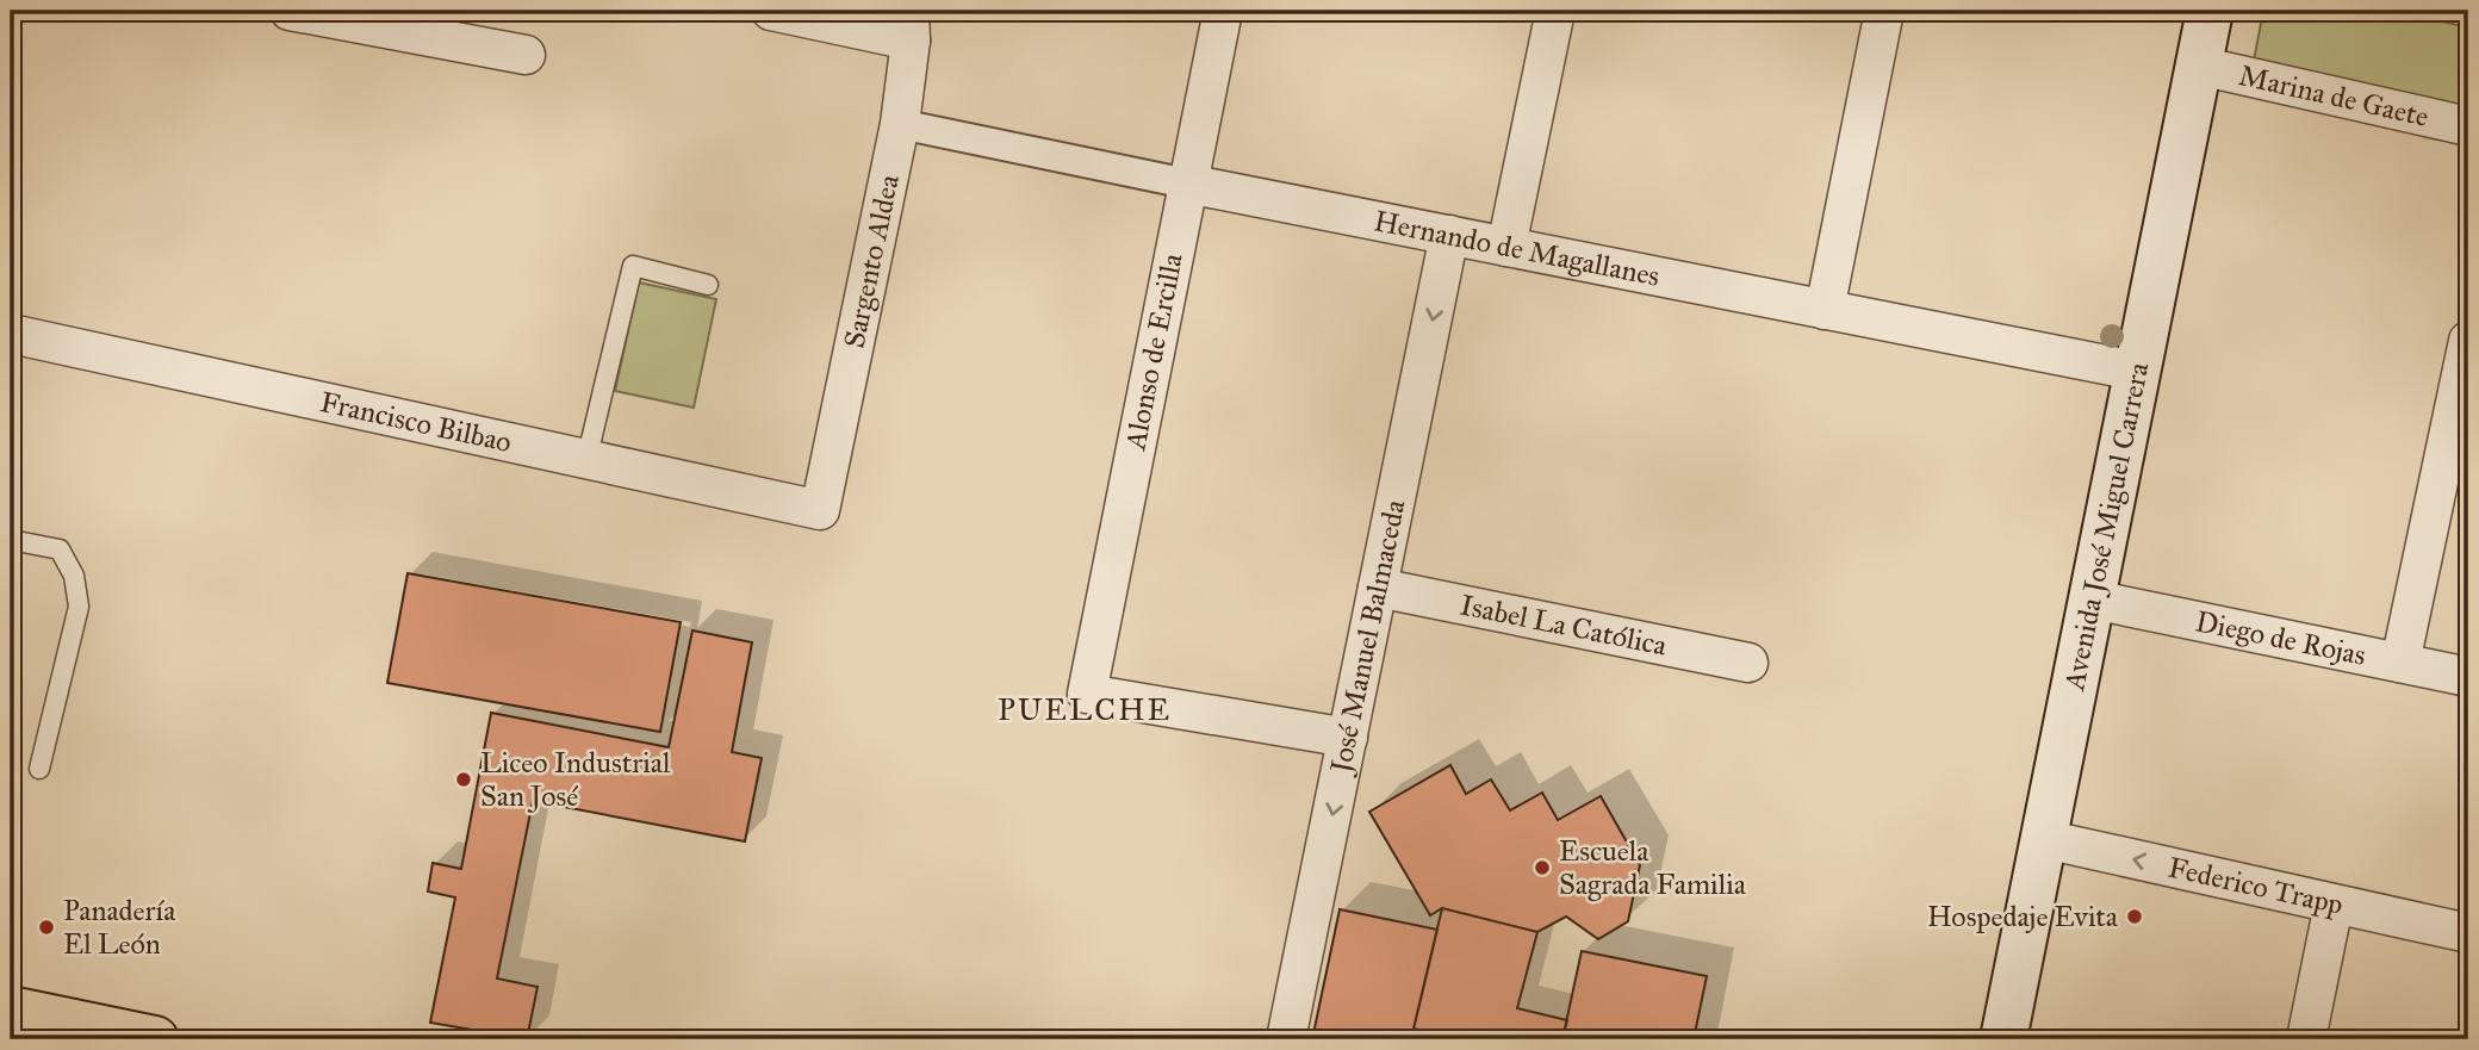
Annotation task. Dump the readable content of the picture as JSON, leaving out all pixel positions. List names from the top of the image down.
{
  "streets": {
    "main road": ["Avenida José Miguel Carrera"],
    "street": [
      "Marina de Gaete",
      "Hernando de Magallanes",
      "Sargento Aldea",
      "Alonso de Ercilla",
      "Francisco Bilbao",
      "Isabel La Católica",
      "José Manuel Balmaceda",
      "Diego de Rojas",
      "Federico Trapp"
    ]
  },
  "crossings": [
    ["Marina de Gaete", "Avenida José Miguel Carrera"],
    ["Hernando de Magallanes", "Sargento Aldea"],
    ["Hernando de Magallanes", "Alonso de Ercilla"],
    ["Hernando de Magallanes", "Avenida José Miguel Carrera"],
    ["Hernando de Magallanes", "José Manuel Balmaceda"],
    ["Sargento Aldea", "Francisco Bilbao"],
    ["Alonso de Ercilla", "José Manuel Balmaceda"],
    ["Avenida José Miguel Carrera", "Diego de Rojas"],
    ["Avenida José Miguel Carrera", "Federico Trapp"],
    ["Isabel La Católica", "José Manuel Balmaceda"]
  ],
  "one_way": ["José Manuel Balmaceda", "Federico Trapp"],
  "districts": ["PUELCHE"],
  "places": [
    "Liceo Industrial San José",
    "Escuela Sagrada Familia",
    "Hospedaje Evita",
    "Panadería El León"
  ]
}
